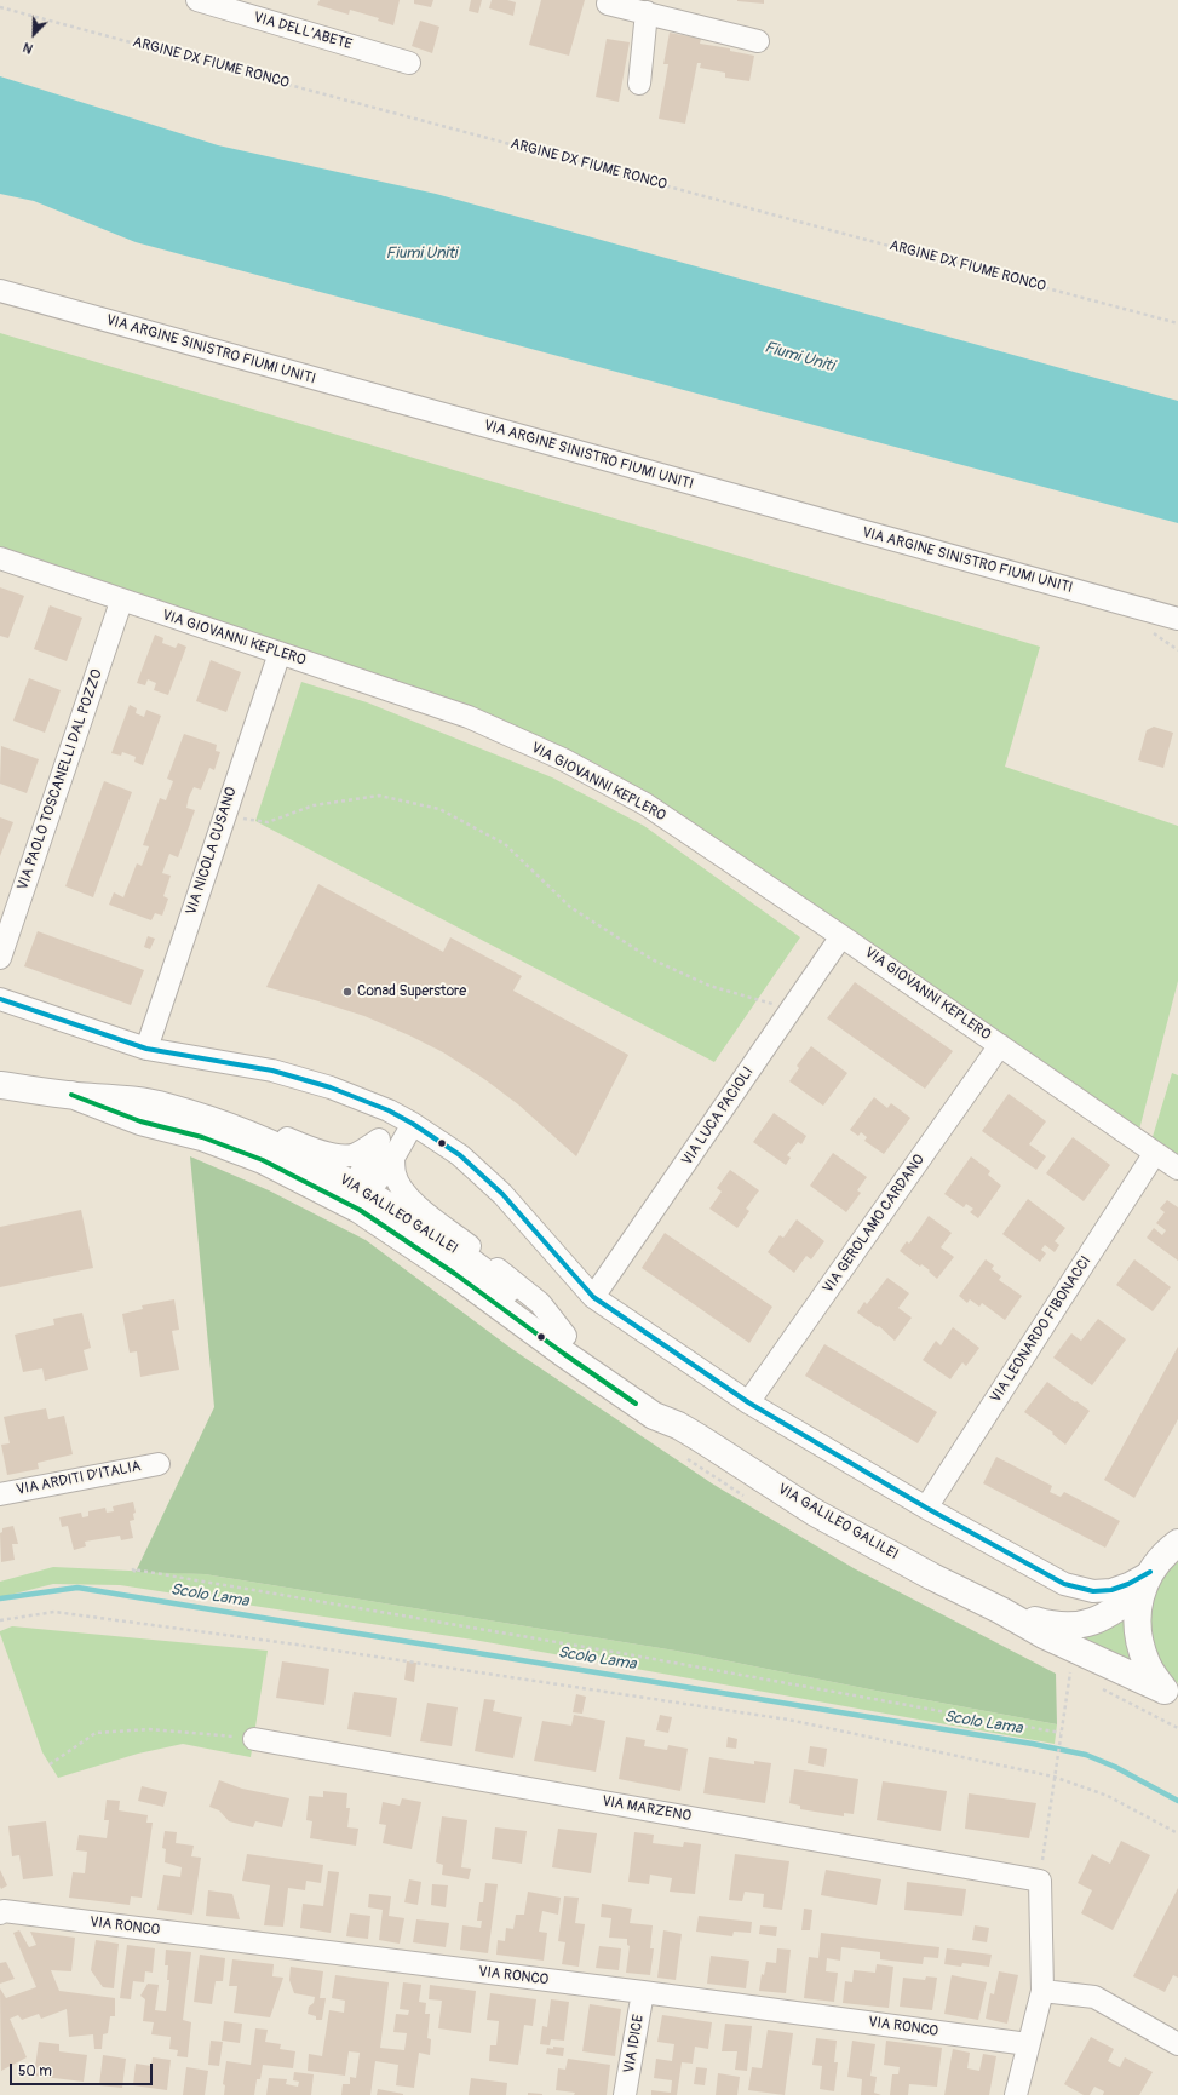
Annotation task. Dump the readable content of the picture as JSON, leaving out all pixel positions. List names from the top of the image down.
{
  "streets": {
    "main road": ["VIA GALILEO GALILEI"],
    "street": [
      "VIA DELL'ABETE",
      "VIA ARGINE SINISTRO FIUMI UNITI",
      "VIA GIOVANNI KEPLERO",
      "VIA PAOLO TOSCANELLI DAL POZZO",
      "VIA NICOLA CUSANO",
      "VIA LUCA PACIOLI",
      "VIA GEROLAMO CARDANO",
      "VIA LEONARDO FIBONACCI",
      "VIA ARDITI D'ITALIA",
      "VIA MARZENO",
      "VIA RONCO",
      "VIA IDICE"
    ],
    "path": ["ARGINE DX FIUME RONCO"]
  },
  "crossings": [
    ["VIA GIOVANNI KEPLERO", "VIA PAOLO TOSCANELLI DAL POZZO"],
    ["VIA GIOVANNI KEPLERO", "VIA NICOLA CUSANO"],
    ["VIA GIOVANNI KEPLERO", "VIA LUCA PACIOLI"],
    ["VIA GIOVANNI KEPLERO", "VIA GEROLAMO CARDANO"],
    ["VIA GIOVANNI KEPLERO", "VIA LEONARDO FIBONACCI"],
    ["VIA RONCO", "VIA IDICE"]
  ],
  "water": ["Fiumi Uniti", "Scolo Lama"],
  "places": ["Conad Superstore"],
  "scale_bar": "50 m",
  "north": "bottom left"
}
